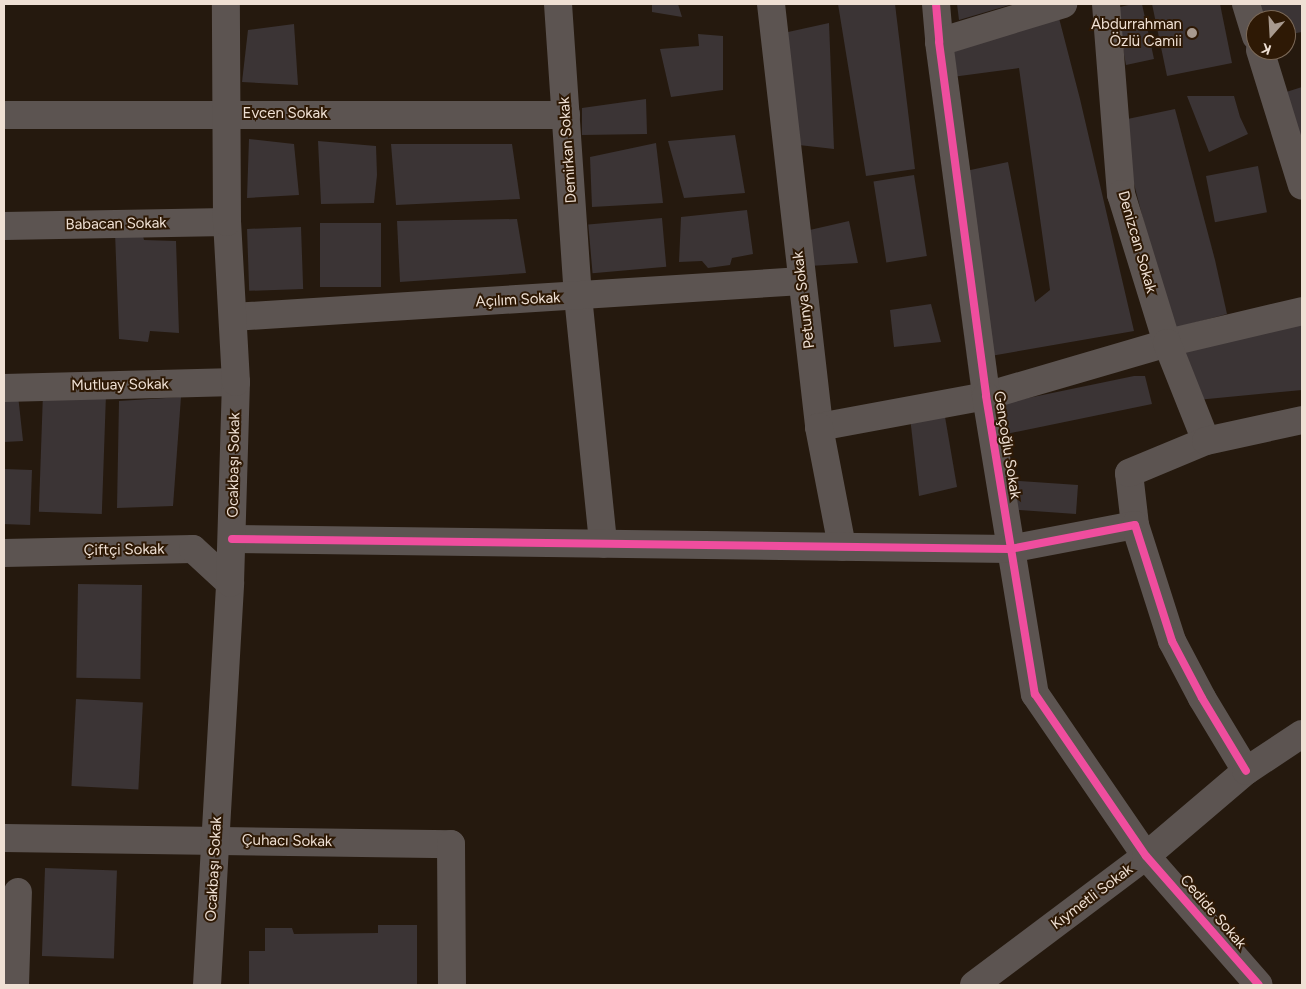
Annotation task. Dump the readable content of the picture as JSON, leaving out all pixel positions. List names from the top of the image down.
{
  "streets": {
    "street": [
      "Evcen Sokak",
      "Demirkan Sokak",
      "Babacan Sokak",
      "Denizcan Sokak",
      "Açılım Sokak",
      "Petunya Sokak",
      "Mutluay Sokak",
      "Gençoğlu Sokak",
      "Ocakbaşı Sokak",
      "Çiftçi Sokak",
      "Çuhacı Sokak",
      "Kıymetli Sokak",
      "Cedide Sokak"
    ]
  },
  "crossings": [
    ["Evcen Sokak", "Demirkan Sokak"],
    ["Evcen Sokak", "Ocakbaşı Sokak"],
    ["Demirkan Sokak", "Açılım Sokak"],
    ["Babacan Sokak", "Ocakbaşı Sokak"],
    ["Açılım Sokak", "Petunya Sokak"],
    ["Açılım Sokak", "Ocakbaşı Sokak"],
    ["Mutluay Sokak", "Ocakbaşı Sokak"],
    ["Gençoğlu Sokak", "Kıymetli Sokak"],
    ["Gençoğlu Sokak", "Cedide Sokak"],
    ["Ocakbaşı Sokak", "Çiftçi Sokak"],
    ["Ocakbaşı Sokak", "Çuhacı Sokak"],
    ["Kıymetli Sokak", "Cedide Sokak"]
  ],
  "places": ["Abdurrahman Özlü Camii"],
  "north": "bottom"
}
